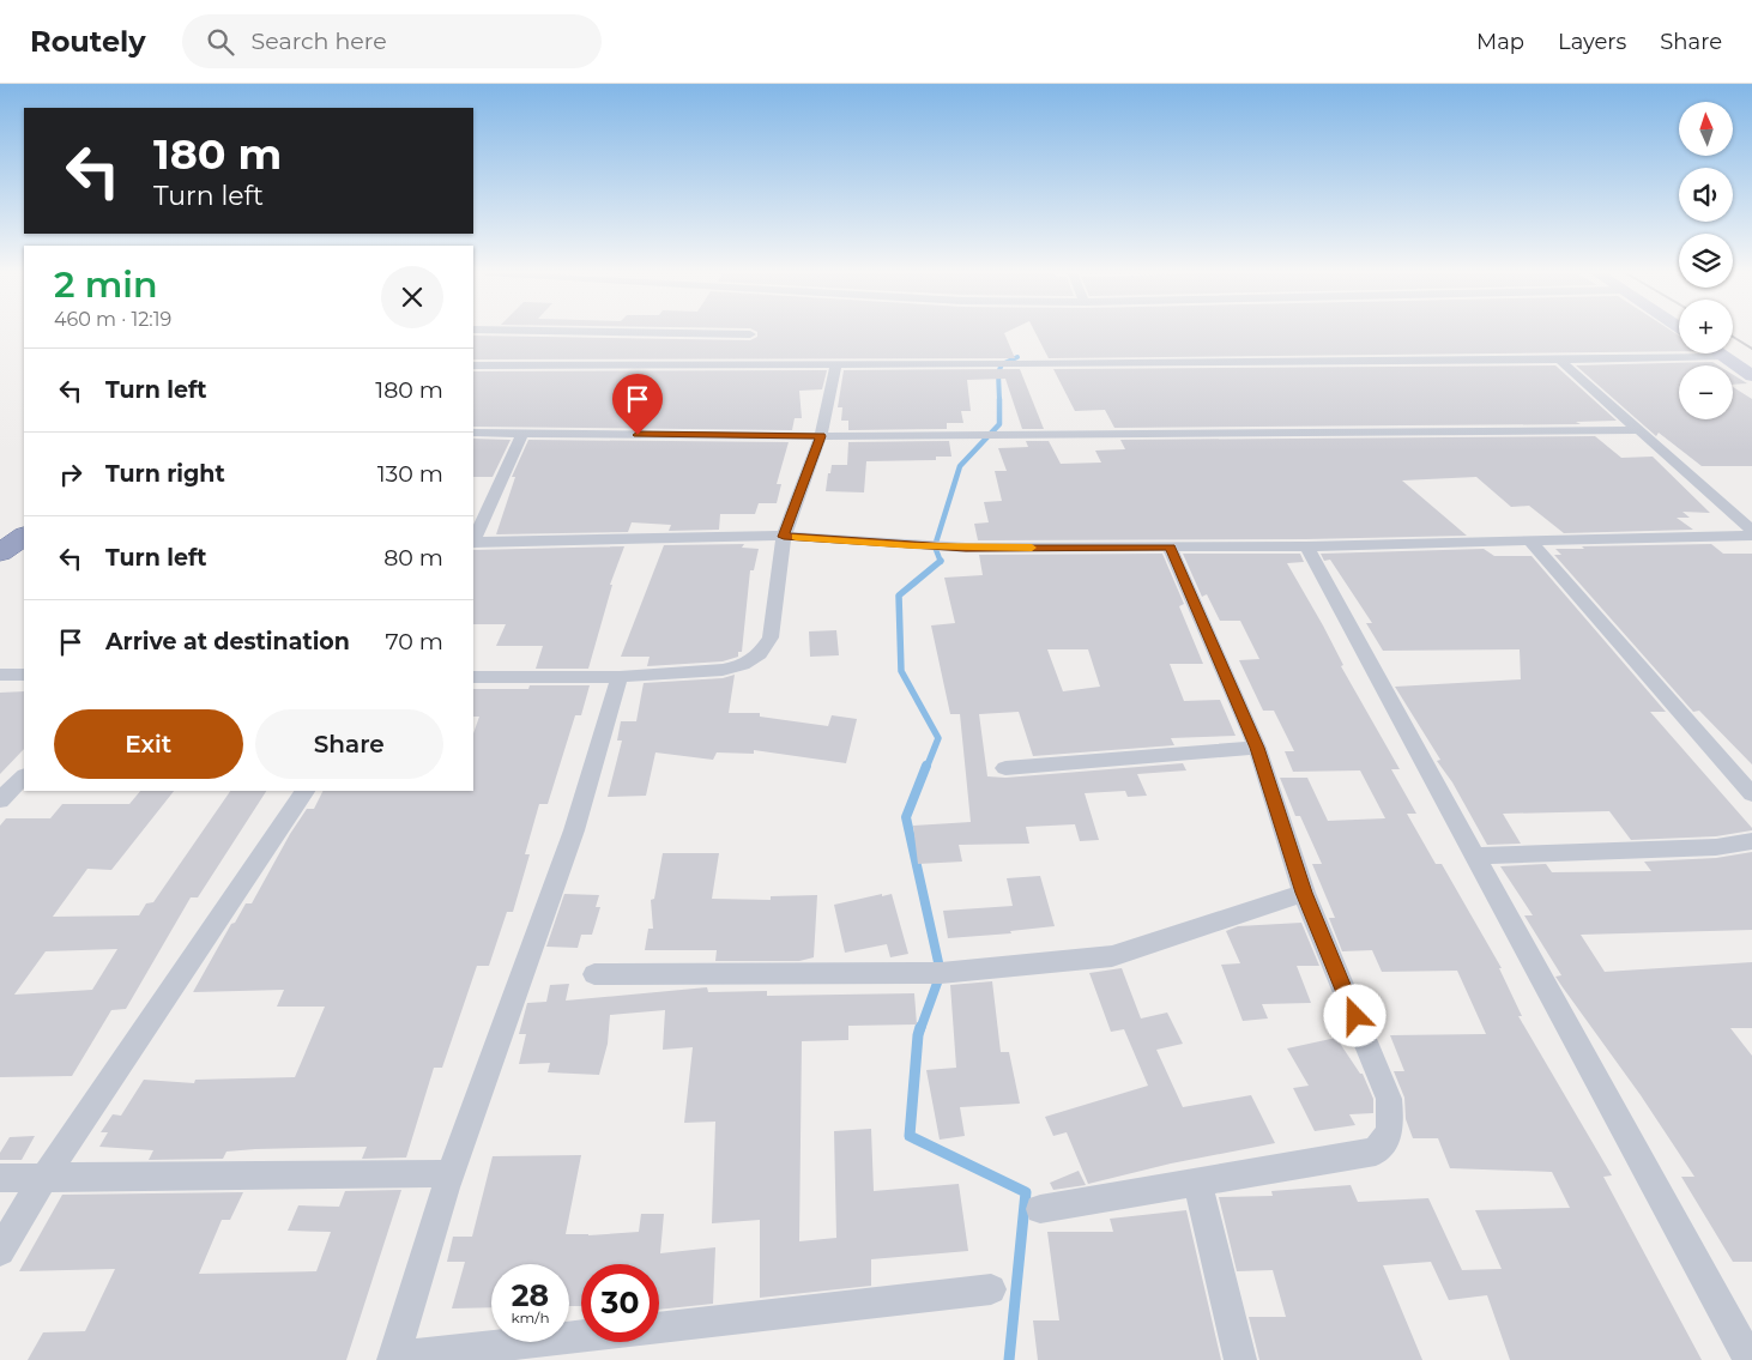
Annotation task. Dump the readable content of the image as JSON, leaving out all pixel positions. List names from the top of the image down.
{
  "north": "top",
  "page": {
    "header": "Routely",
    "search": "Search here",
    "nav": ["Map", "Layers", "Share"],
    "map_buttons": ["+", "−"],
    "turn": ["180 m", "Turn left"],
    "heading": ["2 min", "460 m · 12:19"],
    "list": [
      {
        "name": "Turn left",
        "value": "180 m"
      },
      {
        "name": "Turn right",
        "value": "130 m"
      },
      {
        "name": "Turn left",
        "value": "80 m"
      },
      {
        "name": "Arrive at destination",
        "value": "70 m"
      }
    ],
    "buttons": ["Exit", "Share"],
    "speed": "28 km/h",
    "limit": "30"
  }
}
